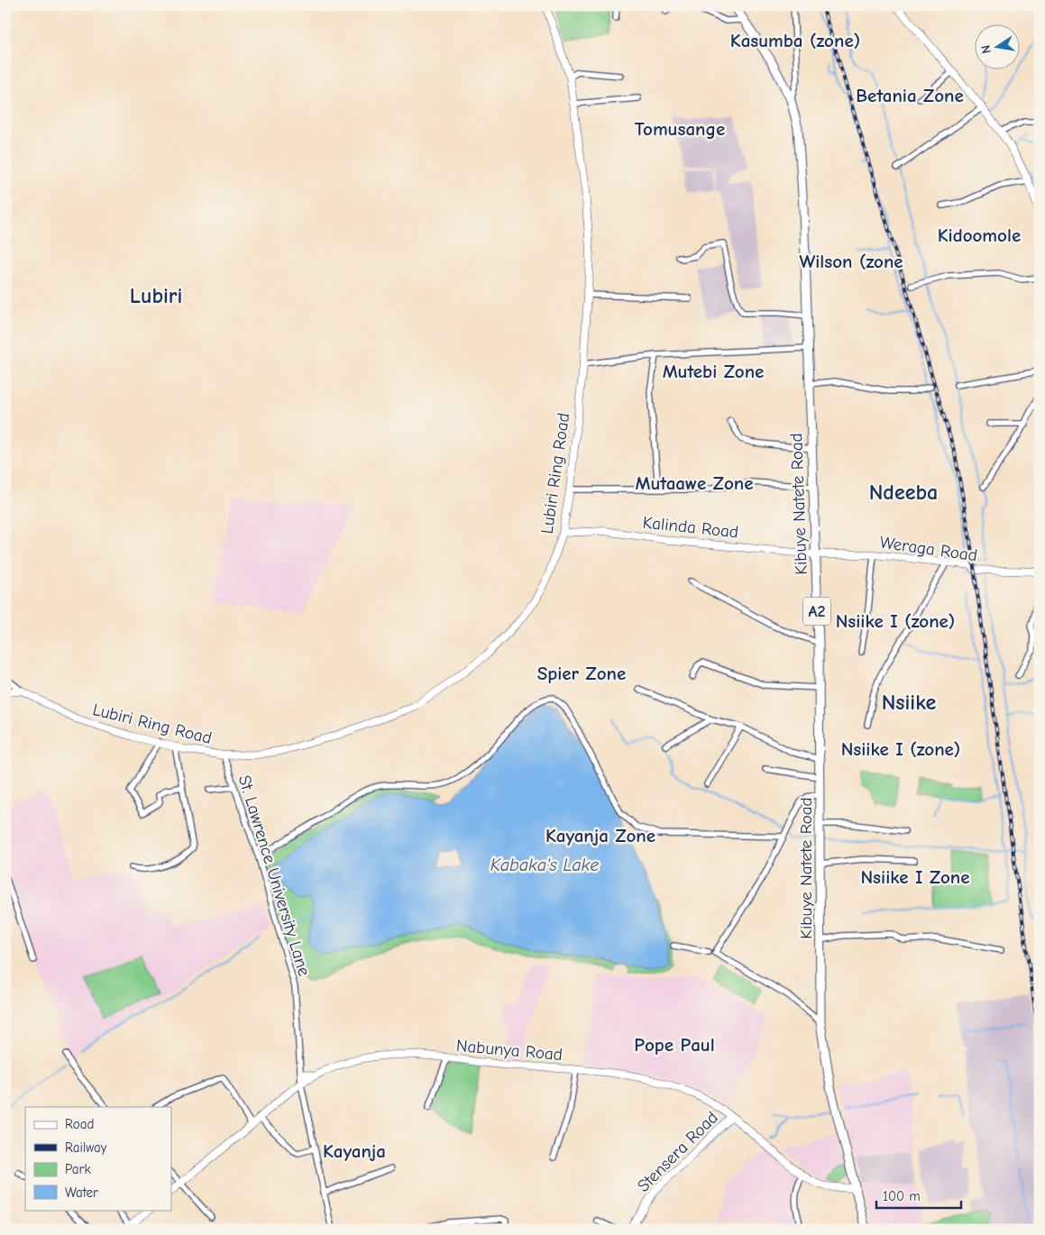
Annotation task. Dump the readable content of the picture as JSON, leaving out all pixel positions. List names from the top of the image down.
{
  "streets": {
    "main road": [
      "Lubiri Ring Road",
      "Kibuye Natete Road",
      "Kalinda Road",
      "Weraga Road",
      "A2",
      "Nabunya Road",
      "Stensera Road"
    ],
    "street": ["St. Lawrence University Lane"]
  },
  "crossings": [
    ["Lubiri Ring Road", "Kalinda Road"],
    ["Lubiri Ring Road", "St. Lawrence University Lane"],
    ["Kibuye Natete Road", "Kalinda Road"],
    ["Kibuye Natete Road", "Weraga Road"],
    ["Kibuye Natete Road", "Nabunya Road"],
    ["Kalinda Road", "Weraga Road"],
    ["St. Lawrence University Lane", "Nabunya Road"],
    ["Nabunya Road", "Stensera Road"]
  ],
  "districts": [
    "Kasumba (zone)",
    "Betania Zone",
    "Tomusange",
    "Kidoomole",
    "Wilson (zone",
    "Lubiri",
    "Mutebi Zone",
    "Mutaawe Zone",
    "Ndeeba",
    "Nsiike I (zone)",
    "Spier Zone",
    "Nsiike",
    "Nsiike I (zone)",
    "Kayanja Zone",
    "Nsiike I Zone",
    "Pope Paul",
    "Kayanja"
  ],
  "water": ["Kabaka's Lake"],
  "legend": [
    "Road",
    "Railway",
    "Park",
    "Water"
  ],
  "scale_bar": "100 m",
  "north": "left"
}
